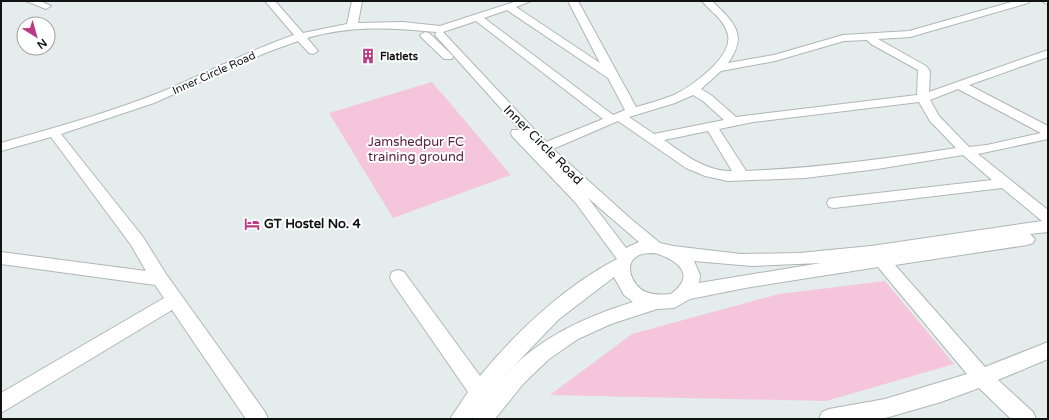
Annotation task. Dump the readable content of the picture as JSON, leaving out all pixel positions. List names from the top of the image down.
{
  "streets": {
    "street": ["Inner Circle Road"]
  },
  "parks": ["Jamshedpur FC training ground"],
  "places": {
    "building": ["Flatlets"],
    "hotel": ["GT Hostel No. 4"]
  },
  "north": "bottom right"
}
